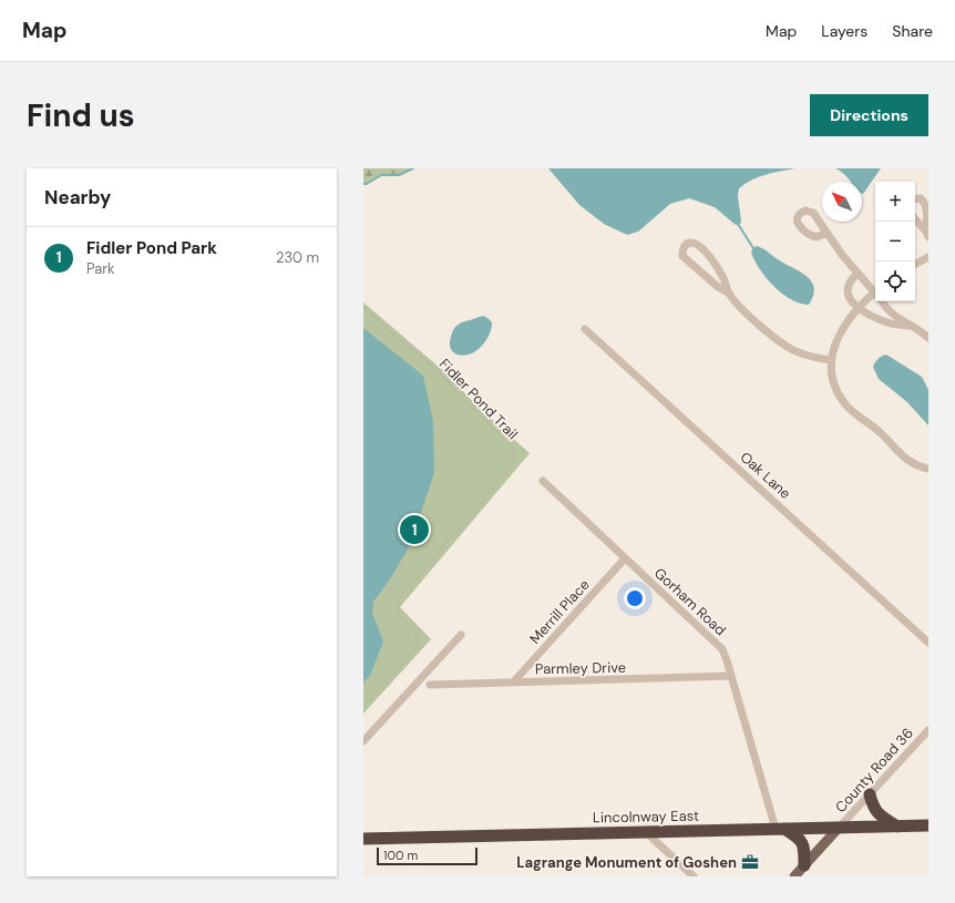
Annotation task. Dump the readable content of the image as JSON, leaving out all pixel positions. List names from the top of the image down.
{
  "streets": {
    "highway": ["Lincolnway East"],
    "street": [
      "Oak Lane",
      "Gorham Road",
      "Merrill Place",
      "Parmley Drive",
      "County Road 36"
    ],
    "path": ["Fidler Pond Trail"]
  },
  "crossings": [
    ["Gorham Road", "Merrill Place"],
    ["Gorham Road", "Parmley Drive"],
    ["Gorham Road", "Lincolnway East"],
    ["Merrill Place", "Parmley Drive"],
    ["County Road 36", "Lincolnway East"]
  ],
  "places": {
    "office": ["Lagrange Monument of Goshen"]
  },
  "scale_bar": "100 m",
  "north": "top left",
  "page": {
    "header": "Map",
    "nav": ["Map", "Layers", "Share"],
    "buttons": "Directions",
    "title": "Find us",
    "heading": "Nearby",
    "map_buttons": ["+", "−"],
    "list": [
      {
        "mark": "1",
        "name": "Fidler Pond Park",
        "note": "Park",
        "value": "230 m"
      }
    ],
    "pins": "1",
    "scale": "100 m"
  }
}
